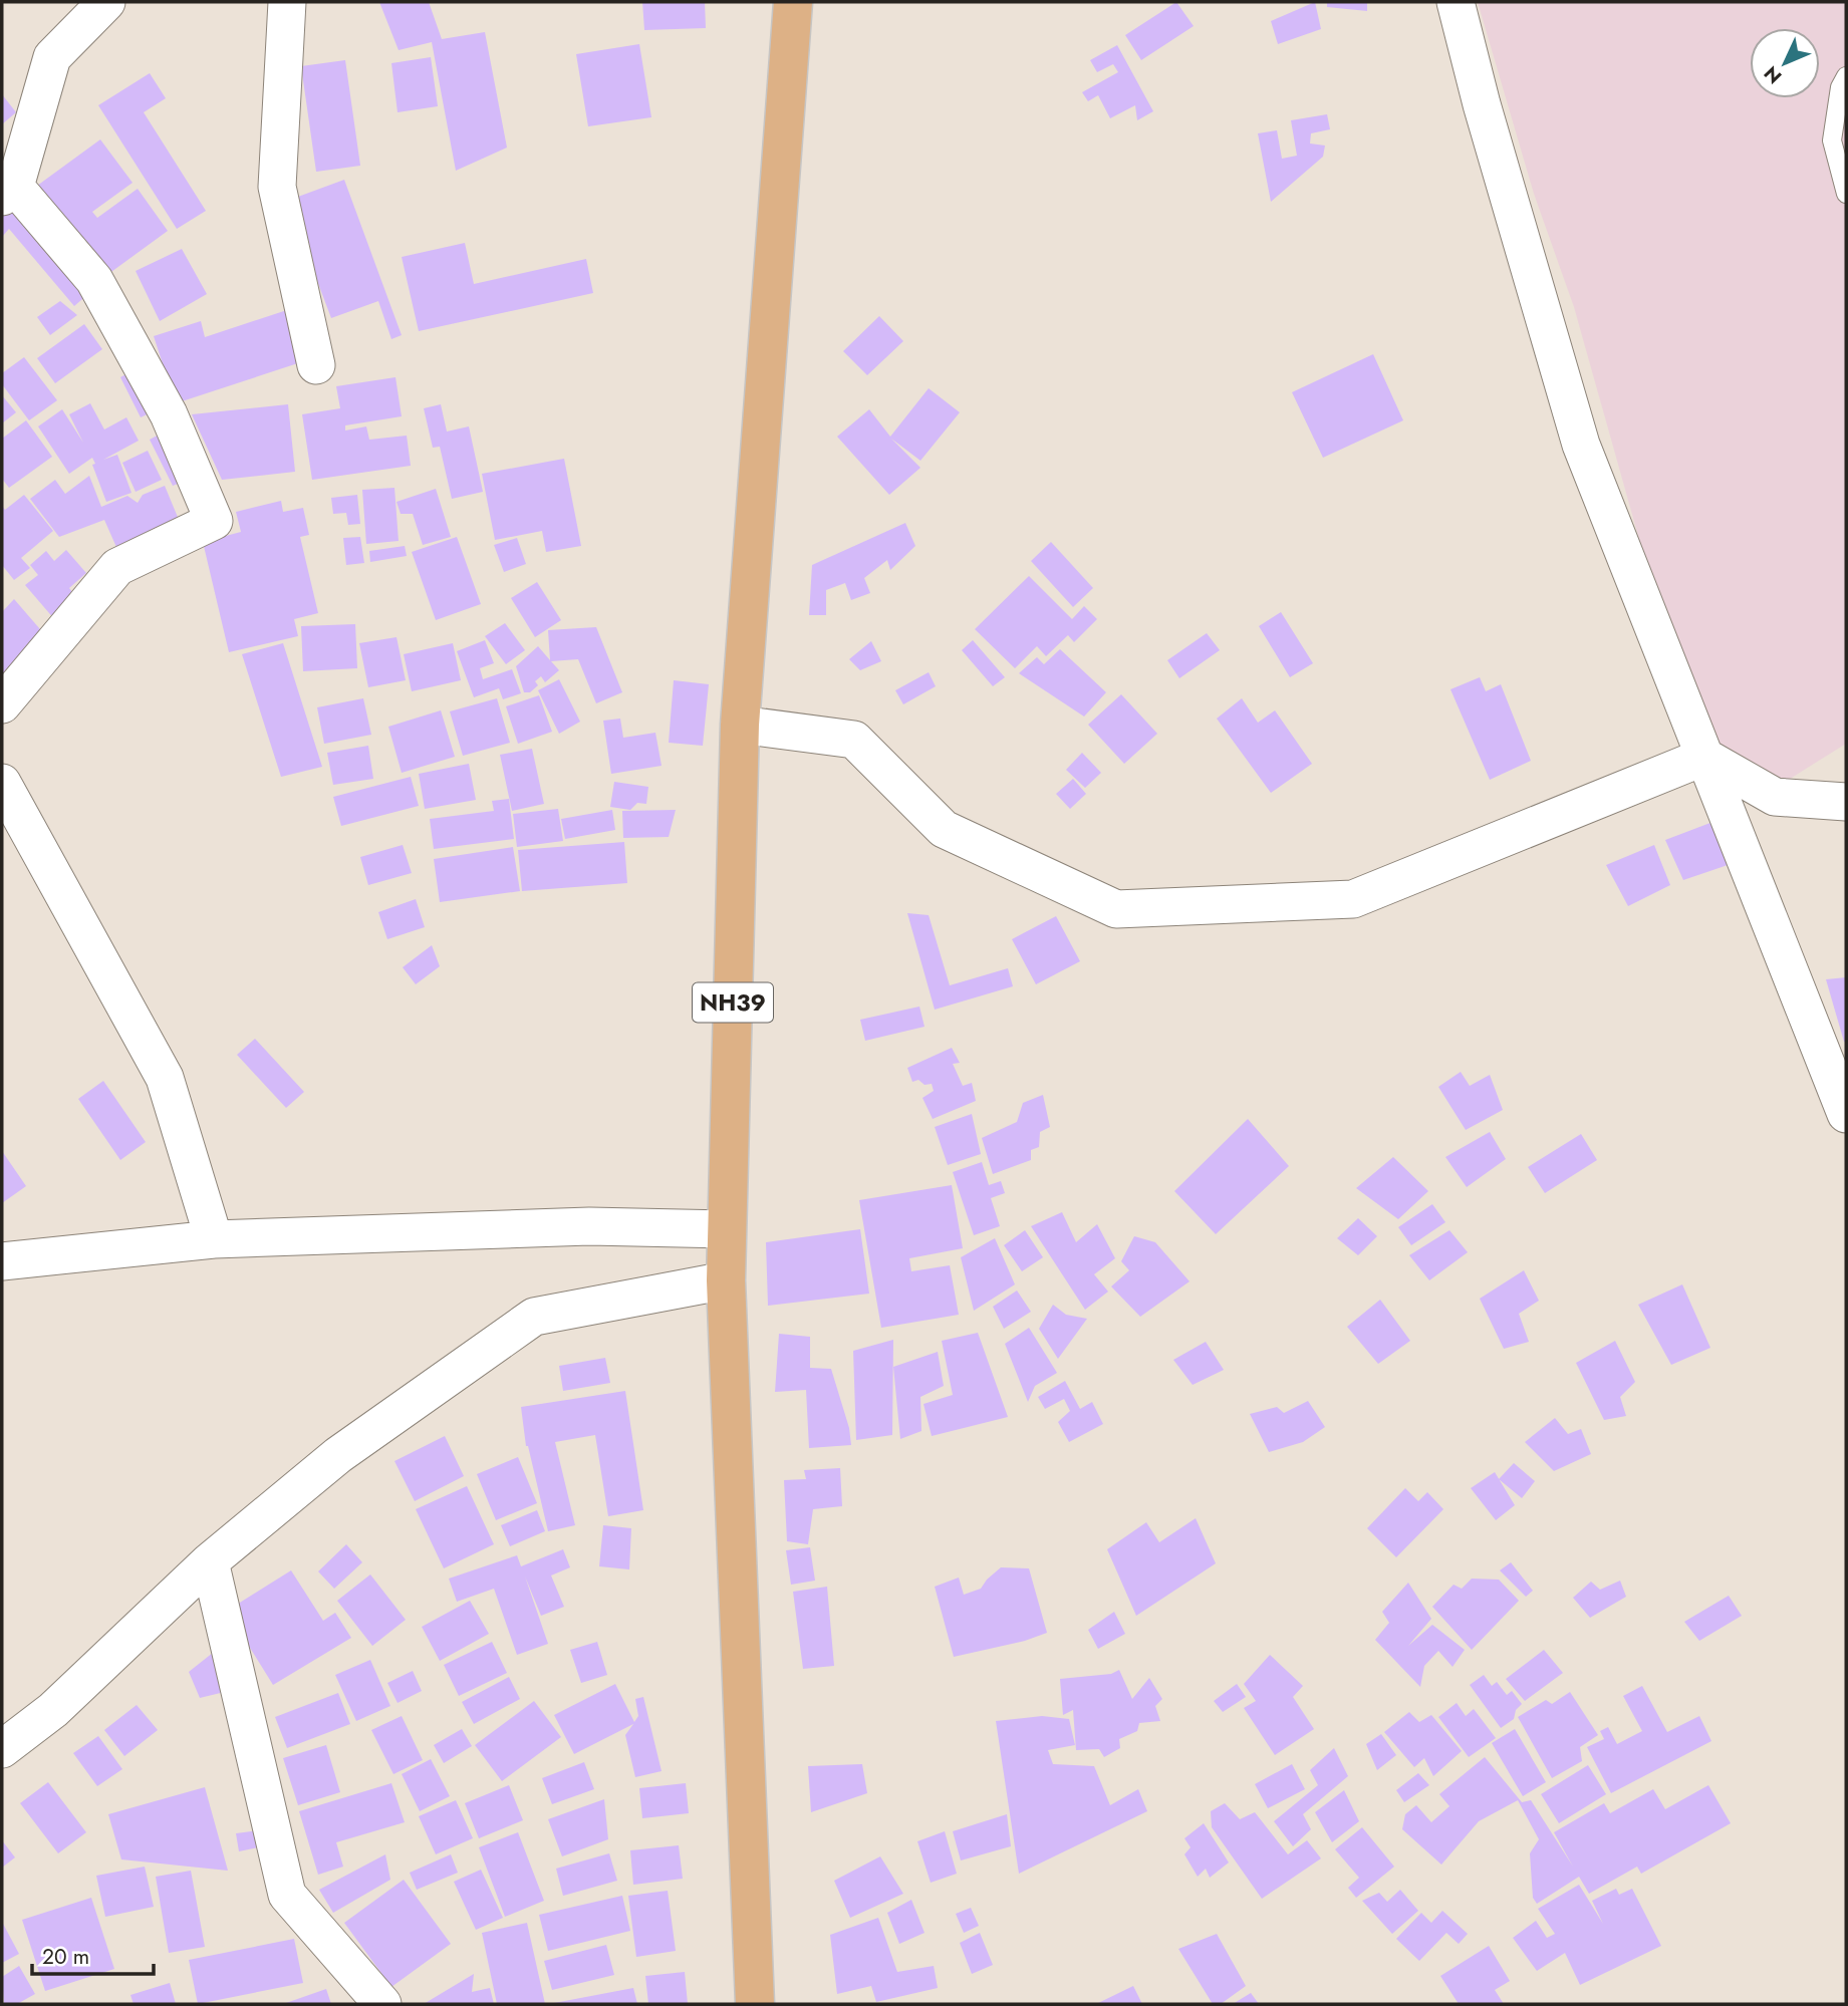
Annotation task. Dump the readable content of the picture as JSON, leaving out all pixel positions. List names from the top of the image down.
{
  "streets": {
    "main road": ["NH39"]
  },
  "scale_bar": "20 m",
  "north": "bottom left"
}
